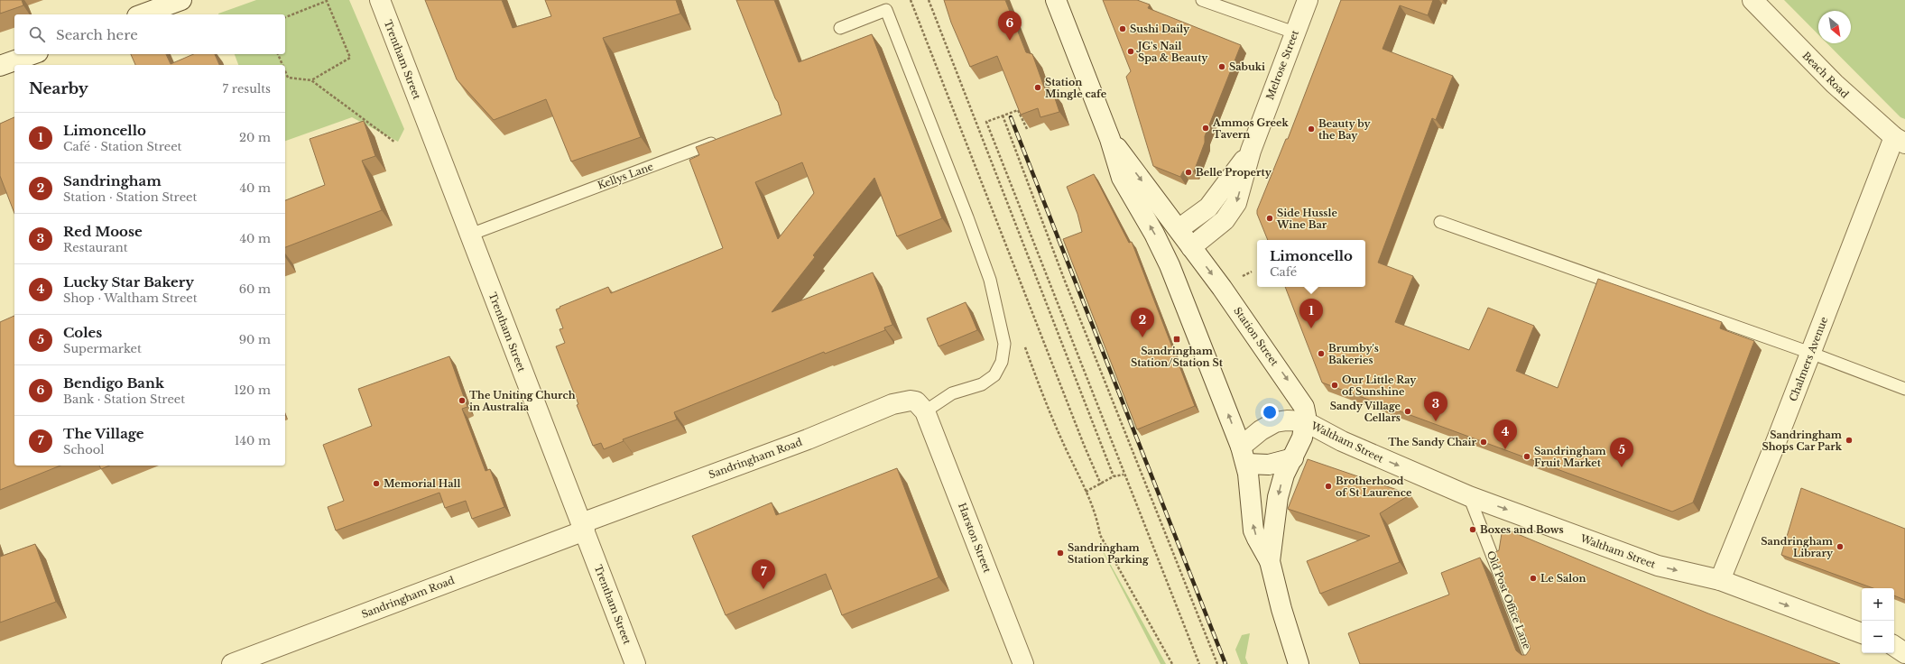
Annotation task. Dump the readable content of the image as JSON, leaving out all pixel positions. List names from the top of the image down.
{
  "streets": {
    "street": [
      "Trentham Street",
      "Melrose Street",
      "Beach Road",
      "Station Street",
      "Chalmers Avenue",
      "Waltham Street",
      "Sandringham Road",
      "Harston Street"
    ],
    "lane": ["Kellys Lane", "Old Post Office Lane"]
  },
  "crossings": [
    ["Trentham Street", "Kellys Lane"],
    ["Trentham Street", "Sandringham Road"],
    ["Melrose Street", "Station Street"],
    ["Beach Road", "Chalmers Avenue"],
    ["Station Street", "Waltham Street"],
    ["Chalmers Avenue", "Waltham Street"],
    ["Waltham Street", "Old Post Office Lane"],
    ["Sandringham Road", "Harston Street"]
  ],
  "one_way": ["Waltham Street"],
  "places": {
    "other": [
      "Sushi Daily",
      "JG's Nail Spa & Beauty",
      "Sabuki",
      "Station Mingle cafe",
      "Ammos Greek Tavern",
      "Beauty by the Bay",
      "Belle Property",
      "Side Hussle Wine Bar",
      "Brumby's Bakeries",
      "Our Little Ray of Sunshine",
      "The Uniting Church in Australia",
      "Sandy Village Cellars",
      "Sandringham Shops Car Park",
      "The Sandy Chair",
      "Sandringham Fruit Market",
      "Memorial Hall",
      "Brotherhood of St Laurence",
      "Boxes and Bows",
      "Sandringham Library",
      "Sandringham Station Parking",
      "Le Salon"
    ],
    "transit": ["Sandringham Station/Station St"]
  },
  "north": "bottom right",
  "page": {
    "pins": [
      "6",
      "1",
      "2",
      "3",
      "4",
      "5",
      "7"
    ],
    "search": "Search here",
    "heading": ["Nearby", "7 results"],
    "list": [
      {
        "mark": "1",
        "name": "Limoncello",
        "note": "Café · Station Street",
        "value": "20 m"
      },
      {
        "mark": "2",
        "name": "Sandringham",
        "note": "Station · Station Street",
        "value": "40 m"
      },
      {
        "mark": "3",
        "name": "Red Moose",
        "note": "Restaurant",
        "value": "40 m"
      },
      {
        "mark": "4",
        "name": "Lucky Star Bakery",
        "note": "Shop · Waltham Street",
        "value": "60 m"
      },
      {
        "mark": "5",
        "name": "Coles",
        "note": "Supermarket",
        "value": "90 m"
      },
      {
        "mark": "6",
        "name": "Bendigo Bank",
        "note": "Bank · Station Street",
        "value": "120 m"
      },
      {
        "mark": "7",
        "name": "The Village",
        "note": "School",
        "value": "140 m"
      }
    ],
    "popup": ["Limoncello", "Café"],
    "map_buttons": ["+", "−"]
  }
}
